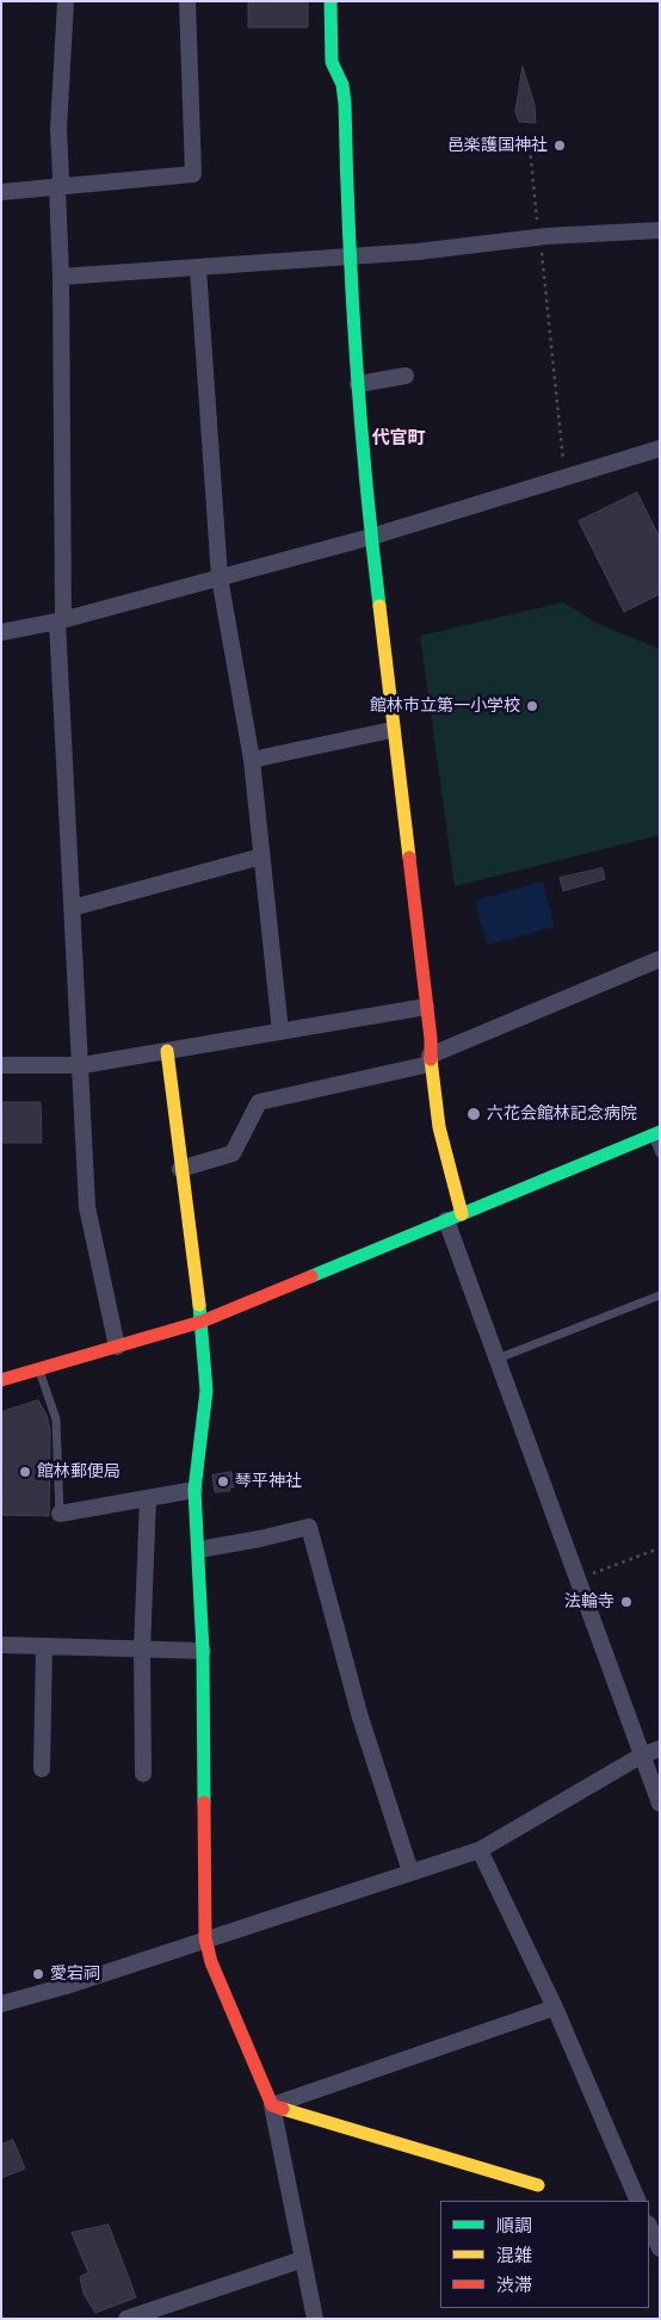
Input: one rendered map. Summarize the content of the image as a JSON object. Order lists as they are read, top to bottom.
{
  "districts": ["代官町"],
  "places": [
    "邑楽護国神社",
    "館林市立第一小学校",
    "六花会館林記念病院",
    "館林郵便局",
    "琴平神社",
    "法輪寺",
    "愛宕祠"
  ],
  "legend": ["順調", "混雑", "渋滞"]
}
